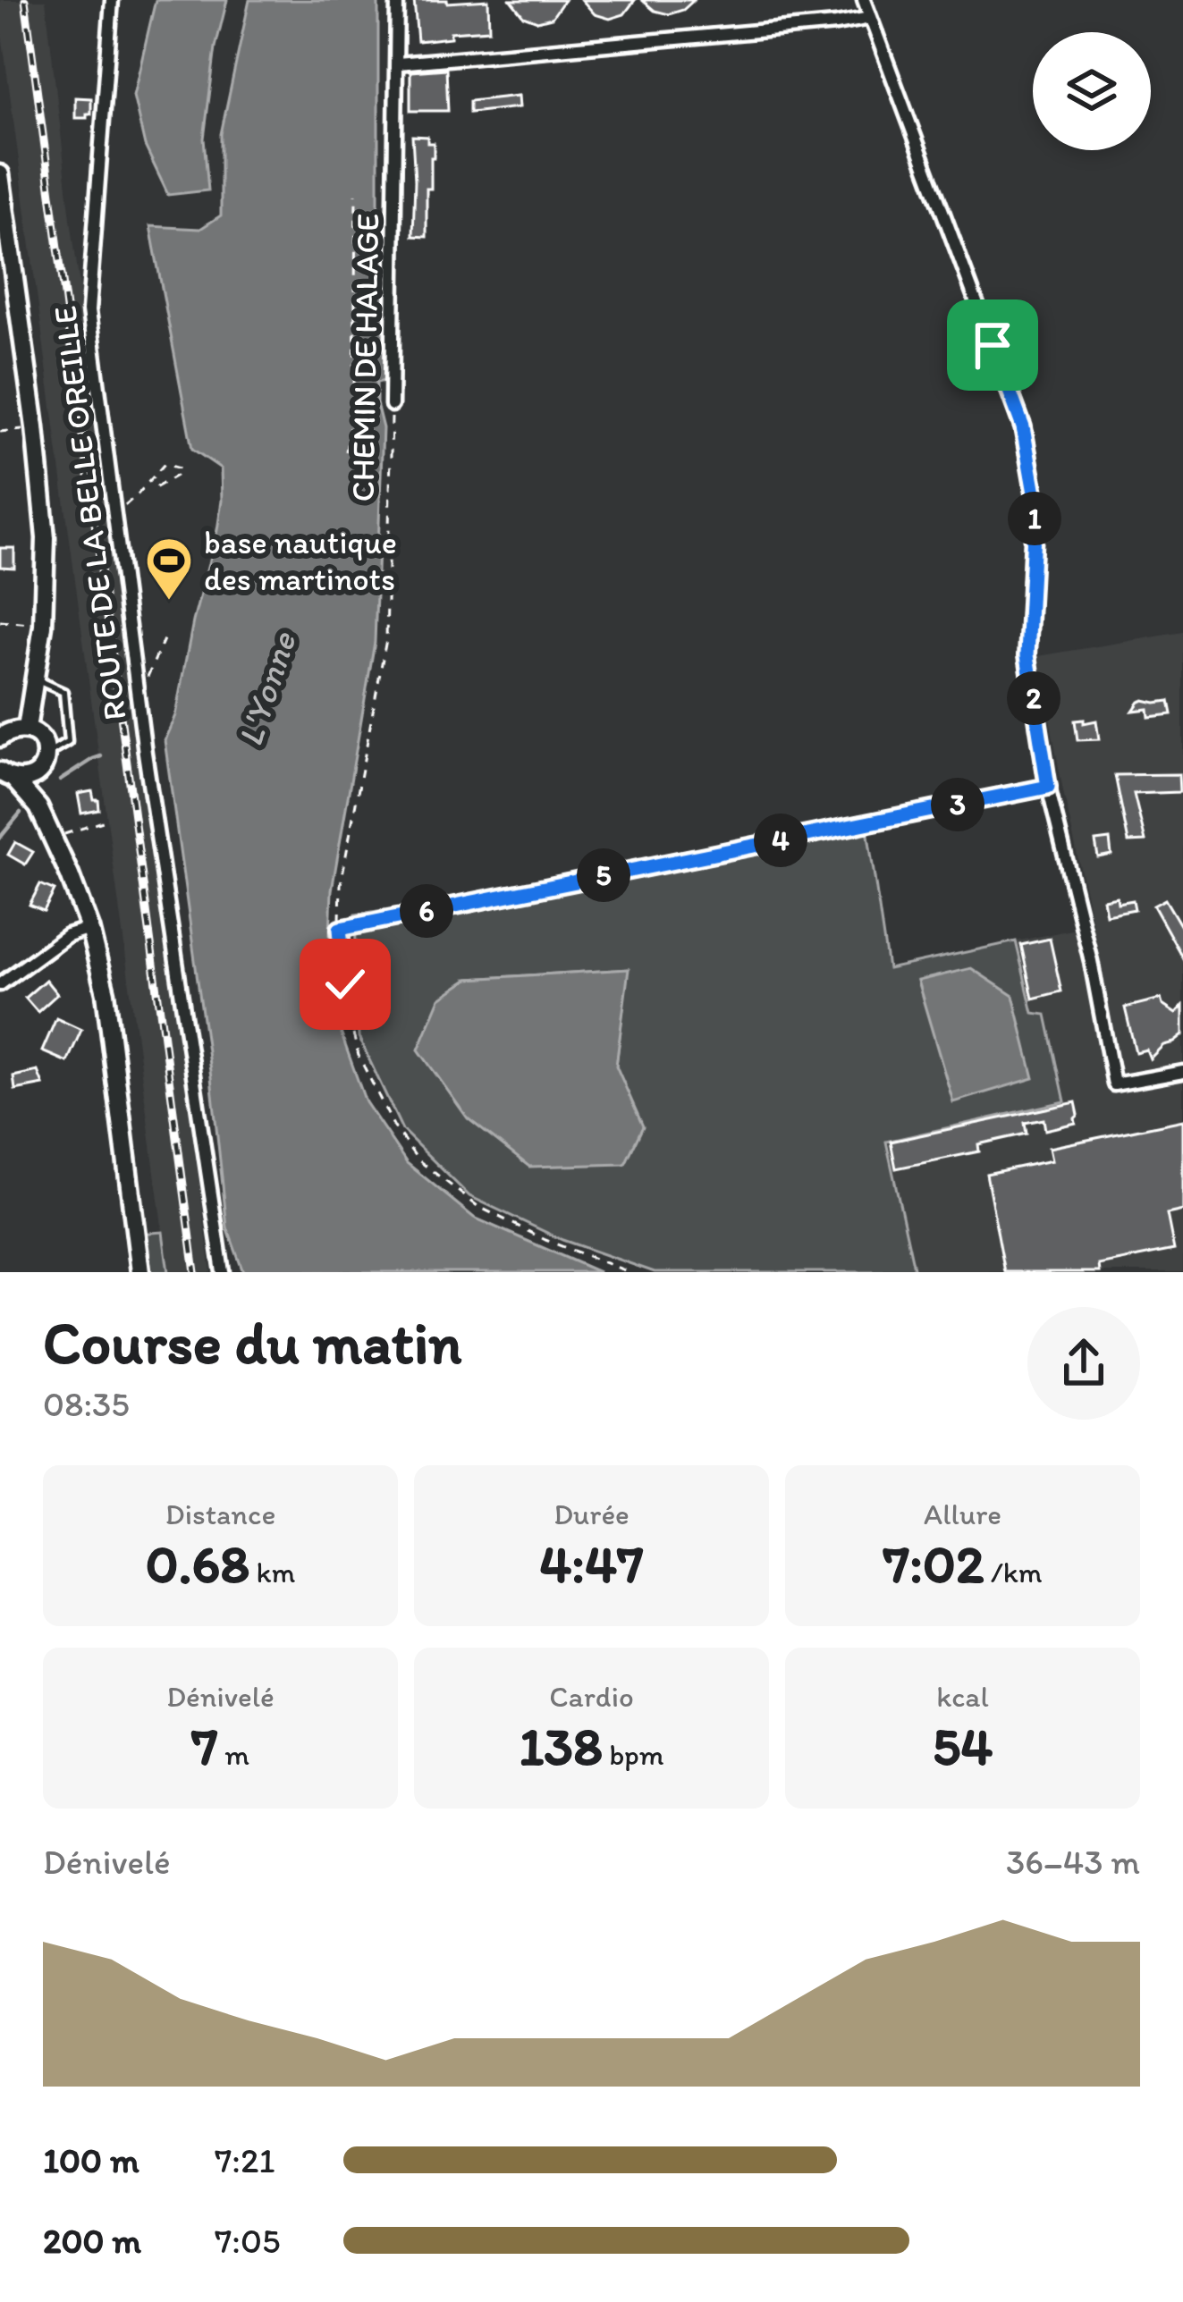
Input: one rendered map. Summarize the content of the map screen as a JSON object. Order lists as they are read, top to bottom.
{
  "streets": {
    "street": ["CHEMIN DE HALAGE", "ROUTE DE LA BELLE OREILLE"]
  },
  "water": ["L'Yonne"],
  "places": {
    "sports": ["base nautique des martinots"]
  },
  "page": {
    "pins": [
      "1",
      "2",
      "3",
      "4",
      "5",
      "6"
    ],
    "heading": ["Course du matin", "08:35"],
    "stats": [
      ["Distance", "0.68 km"],
      ["Durée", "4:47"],
      ["Allure", "7:02 /km"],
      ["Dénivelé", "7 m"],
      ["Cardio", "138 bpm"],
      ["kcal", "54"]
    ],
    "chart": ["Dénivelé", "36–43 m"],
    "list": [
      {
        "name": "100 m",
        "note": "7:21"
      },
      {
        "name": "200 m",
        "note": "7:05"
      }
    ]
  }
}
